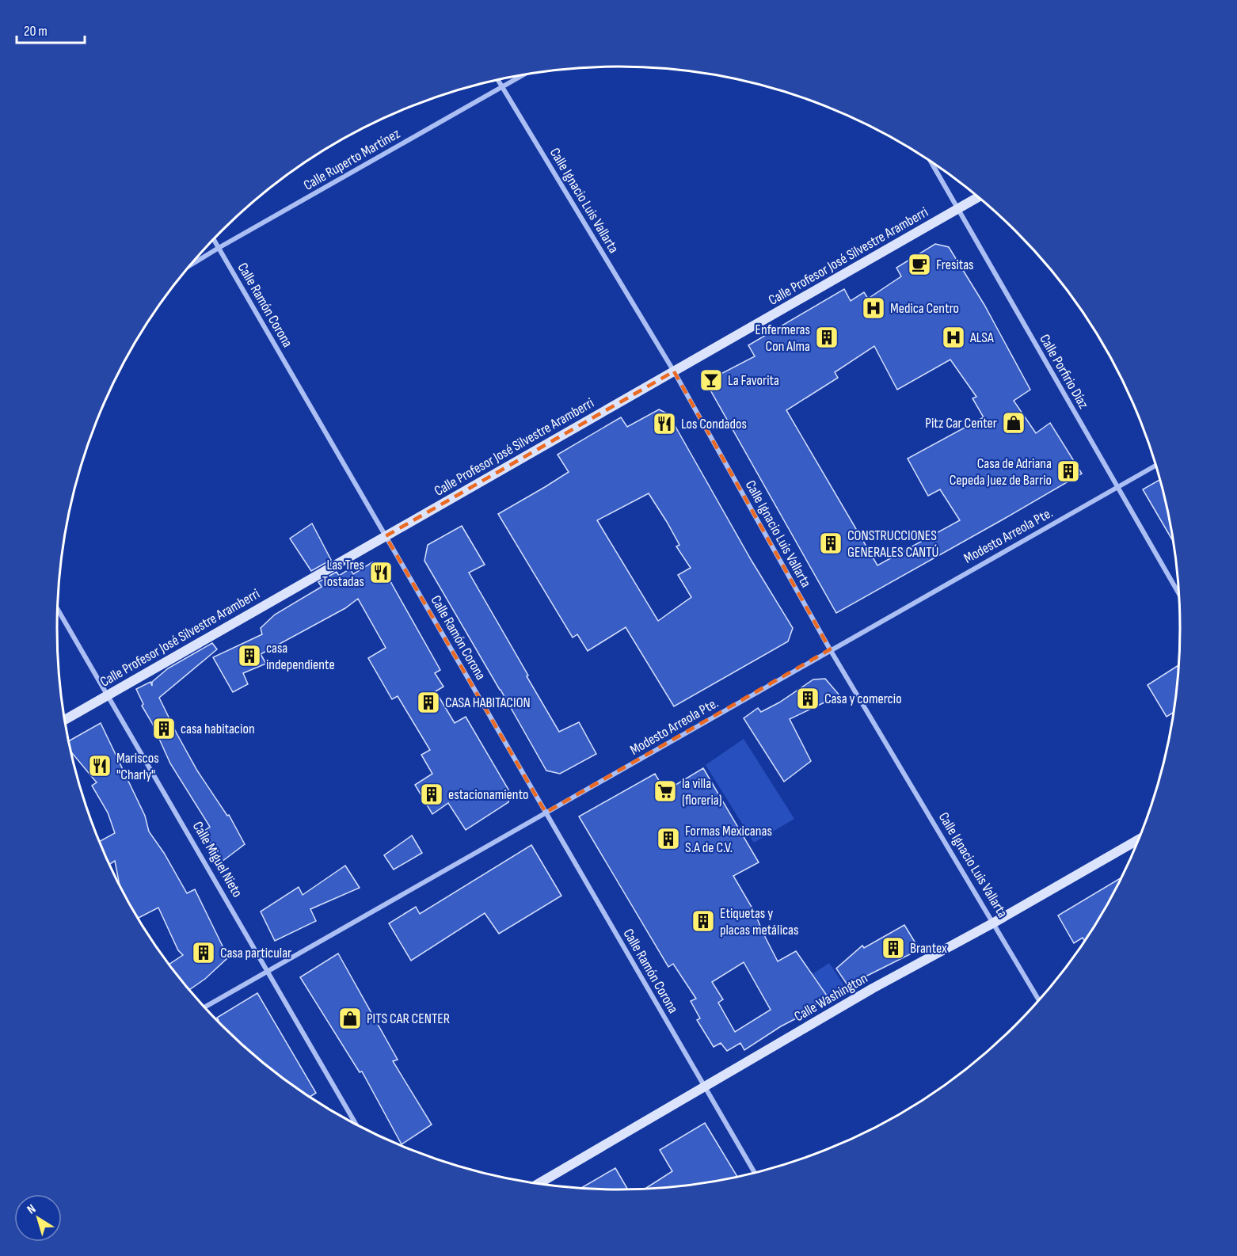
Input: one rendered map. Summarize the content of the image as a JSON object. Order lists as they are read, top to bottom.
{
  "streets": {
    "main road": ["Calle Profesor José Silvestre Aramberri", "Calle Washington"],
    "street": [
      "Calle Ruperto Martínez",
      "Calle Ignacio Luis Vallarta",
      "Calle Ramón Corona",
      "Calle Porfirio Díaz",
      "Modesto Arreola Pte.",
      "Calle Miguel Nieto"
    ]
  },
  "crossings": [
    ["Calle Ruperto Martínez", "Calle Ignacio Luis Vallarta"],
    ["Calle Ruperto Martínez", "Calle Ramón Corona"],
    ["Calle Ignacio Luis Vallarta", "Calle Profesor José Silvestre Aramberri"],
    ["Calle Ignacio Luis Vallarta", "Modesto Arreola Pte."],
    ["Calle Ignacio Luis Vallarta", "Calle Washington"],
    ["Calle Profesor José Silvestre Aramberri", "Calle Ramón Corona"],
    ["Calle Profesor José Silvestre Aramberri", "Calle Porfirio Díaz"],
    ["Calle Profesor José Silvestre Aramberri", "Calle Miguel Nieto"],
    ["Calle Ramón Corona", "Modesto Arreola Pte."],
    ["Calle Ramón Corona", "Calle Washington"],
    ["Calle Porfirio Díaz", "Modesto Arreola Pte."],
    ["Modesto Arreola Pte.", "Calle Miguel Nieto"]
  ],
  "places": {
    "cafe": ["Fresitas"],
    "hospital": ["Medica Centro", "ALSA"],
    "building": [
      "Enfermeras Con Alma",
      "Casa de Adriana Cepeda Juez de Barrio",
      "CONSTRUCCIONES GENERALES CANTÚ",
      "casa independiente",
      "Casa y comercio",
      "CASA HABITACION",
      "casa habitacion",
      "estacionamiento",
      "Formas Mexicanas S.A de C.V.",
      "Etiquetas y placas metálicas",
      "Brantex",
      "Casa particular"
    ],
    "bar": ["La Favorita"],
    "shop": ["Pitz Car Center", "PITS CAR CENTER"],
    "restaurant": ["Los Condados", "Las Tres Tostadas", "Mariscos \"Charly\""],
    "supermarket": ["la villa (floreria)"]
  },
  "scale_bar": "20 m",
  "north": "top left"
}
